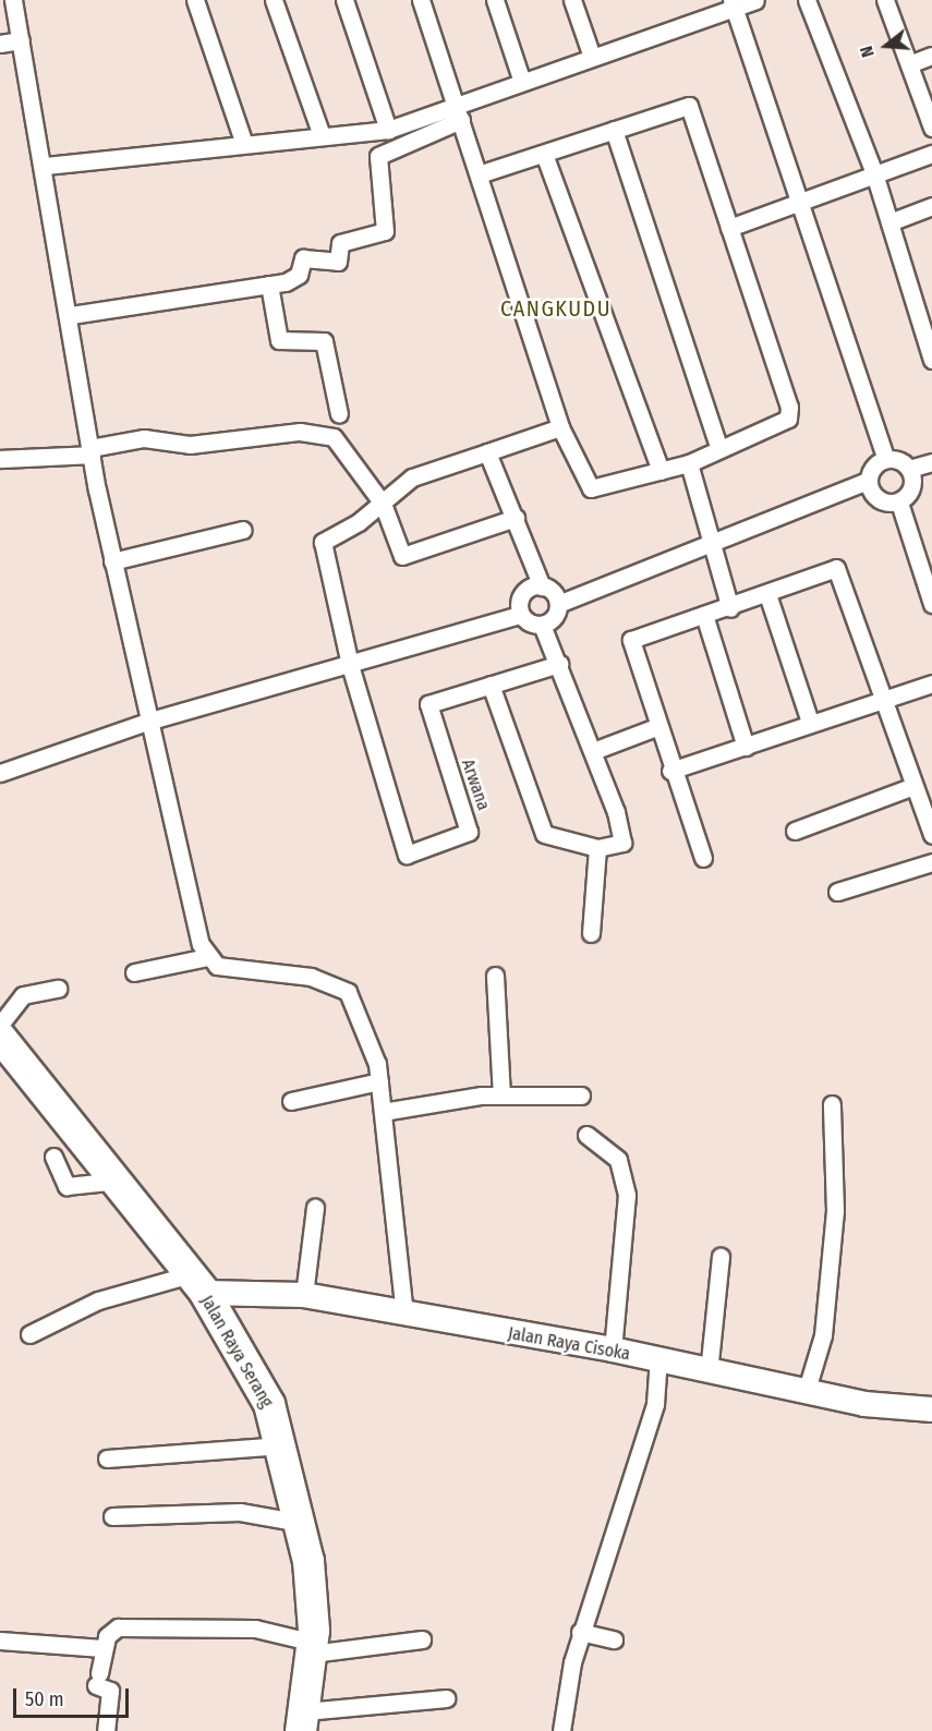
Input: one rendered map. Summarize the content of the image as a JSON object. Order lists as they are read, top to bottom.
{
  "streets": {
    "highway": ["Jalan Raya Serang"],
    "street": ["Arwana", "Jalan Raya Cisoka"]
  },
  "crossings": [
    ["Jalan Raya Cisoka", "Jalan Raya Serang"]
  ],
  "districts": ["CANGKUDU"],
  "scale_bar": "50 m",
  "north": "left"
}
